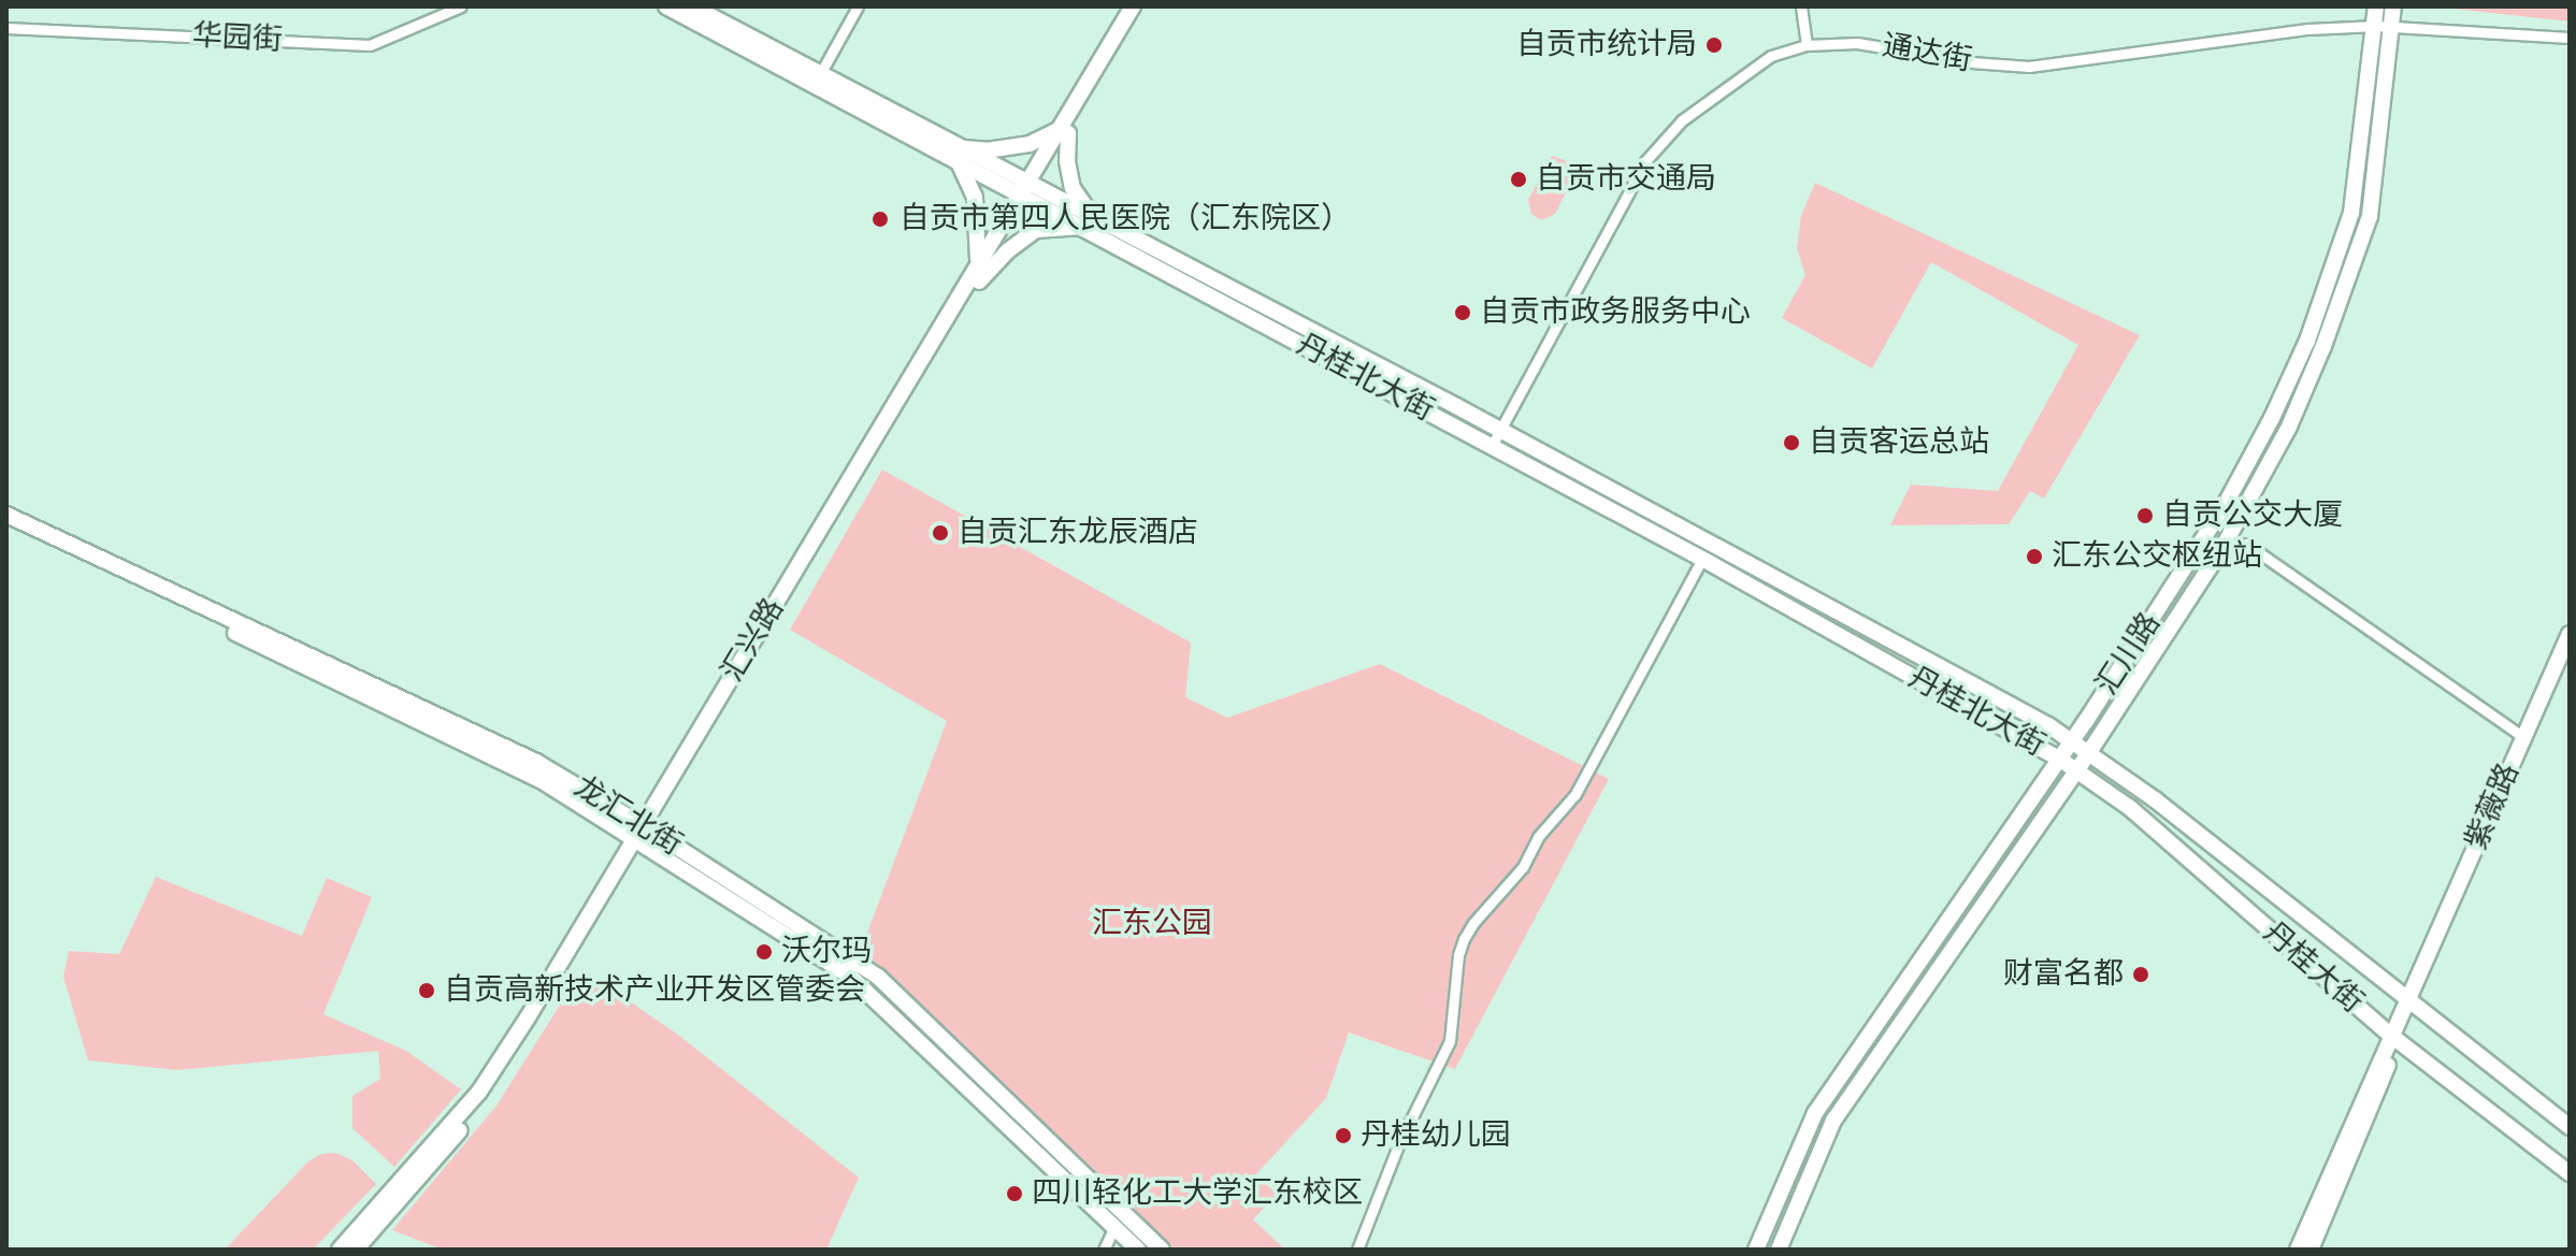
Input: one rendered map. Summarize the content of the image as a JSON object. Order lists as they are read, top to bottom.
{
  "streets": {
    "main road": [
      "丹桂北大街",
      "汇川路",
      "紫薇路",
      "龙汇北街",
      "丹桂大街"
    ],
    "street": ["华园街", "通达街"]
  },
  "crossings": [
    ["通达街", "丹桂北大街"],
    ["通达街", "汇川路"],
    ["丹桂北大街", "汇川路"],
    ["丹桂北大街", "紫薇路"],
    ["丹桂北大街", "丹桂大街"],
    ["汇川路", "丹桂大街"],
    ["紫薇路", "丹桂大街"]
  ],
  "parks": ["汇东公园"],
  "places": [
    "自贡市统计局",
    "自贡市交通局",
    "自贡市第四人民医院（汇东院区）",
    "自贡市政务服务中心",
    "自贡客运总站",
    "自贡公交大厦",
    "自贡汇东龙辰酒店",
    "汇东公交枢纽站",
    "沃尔玛",
    "财富名都",
    "自贡高新技术产业开发区管委会",
    "丹桂幼儿园",
    "四川轻化工大学汇东校区"
  ]
}
